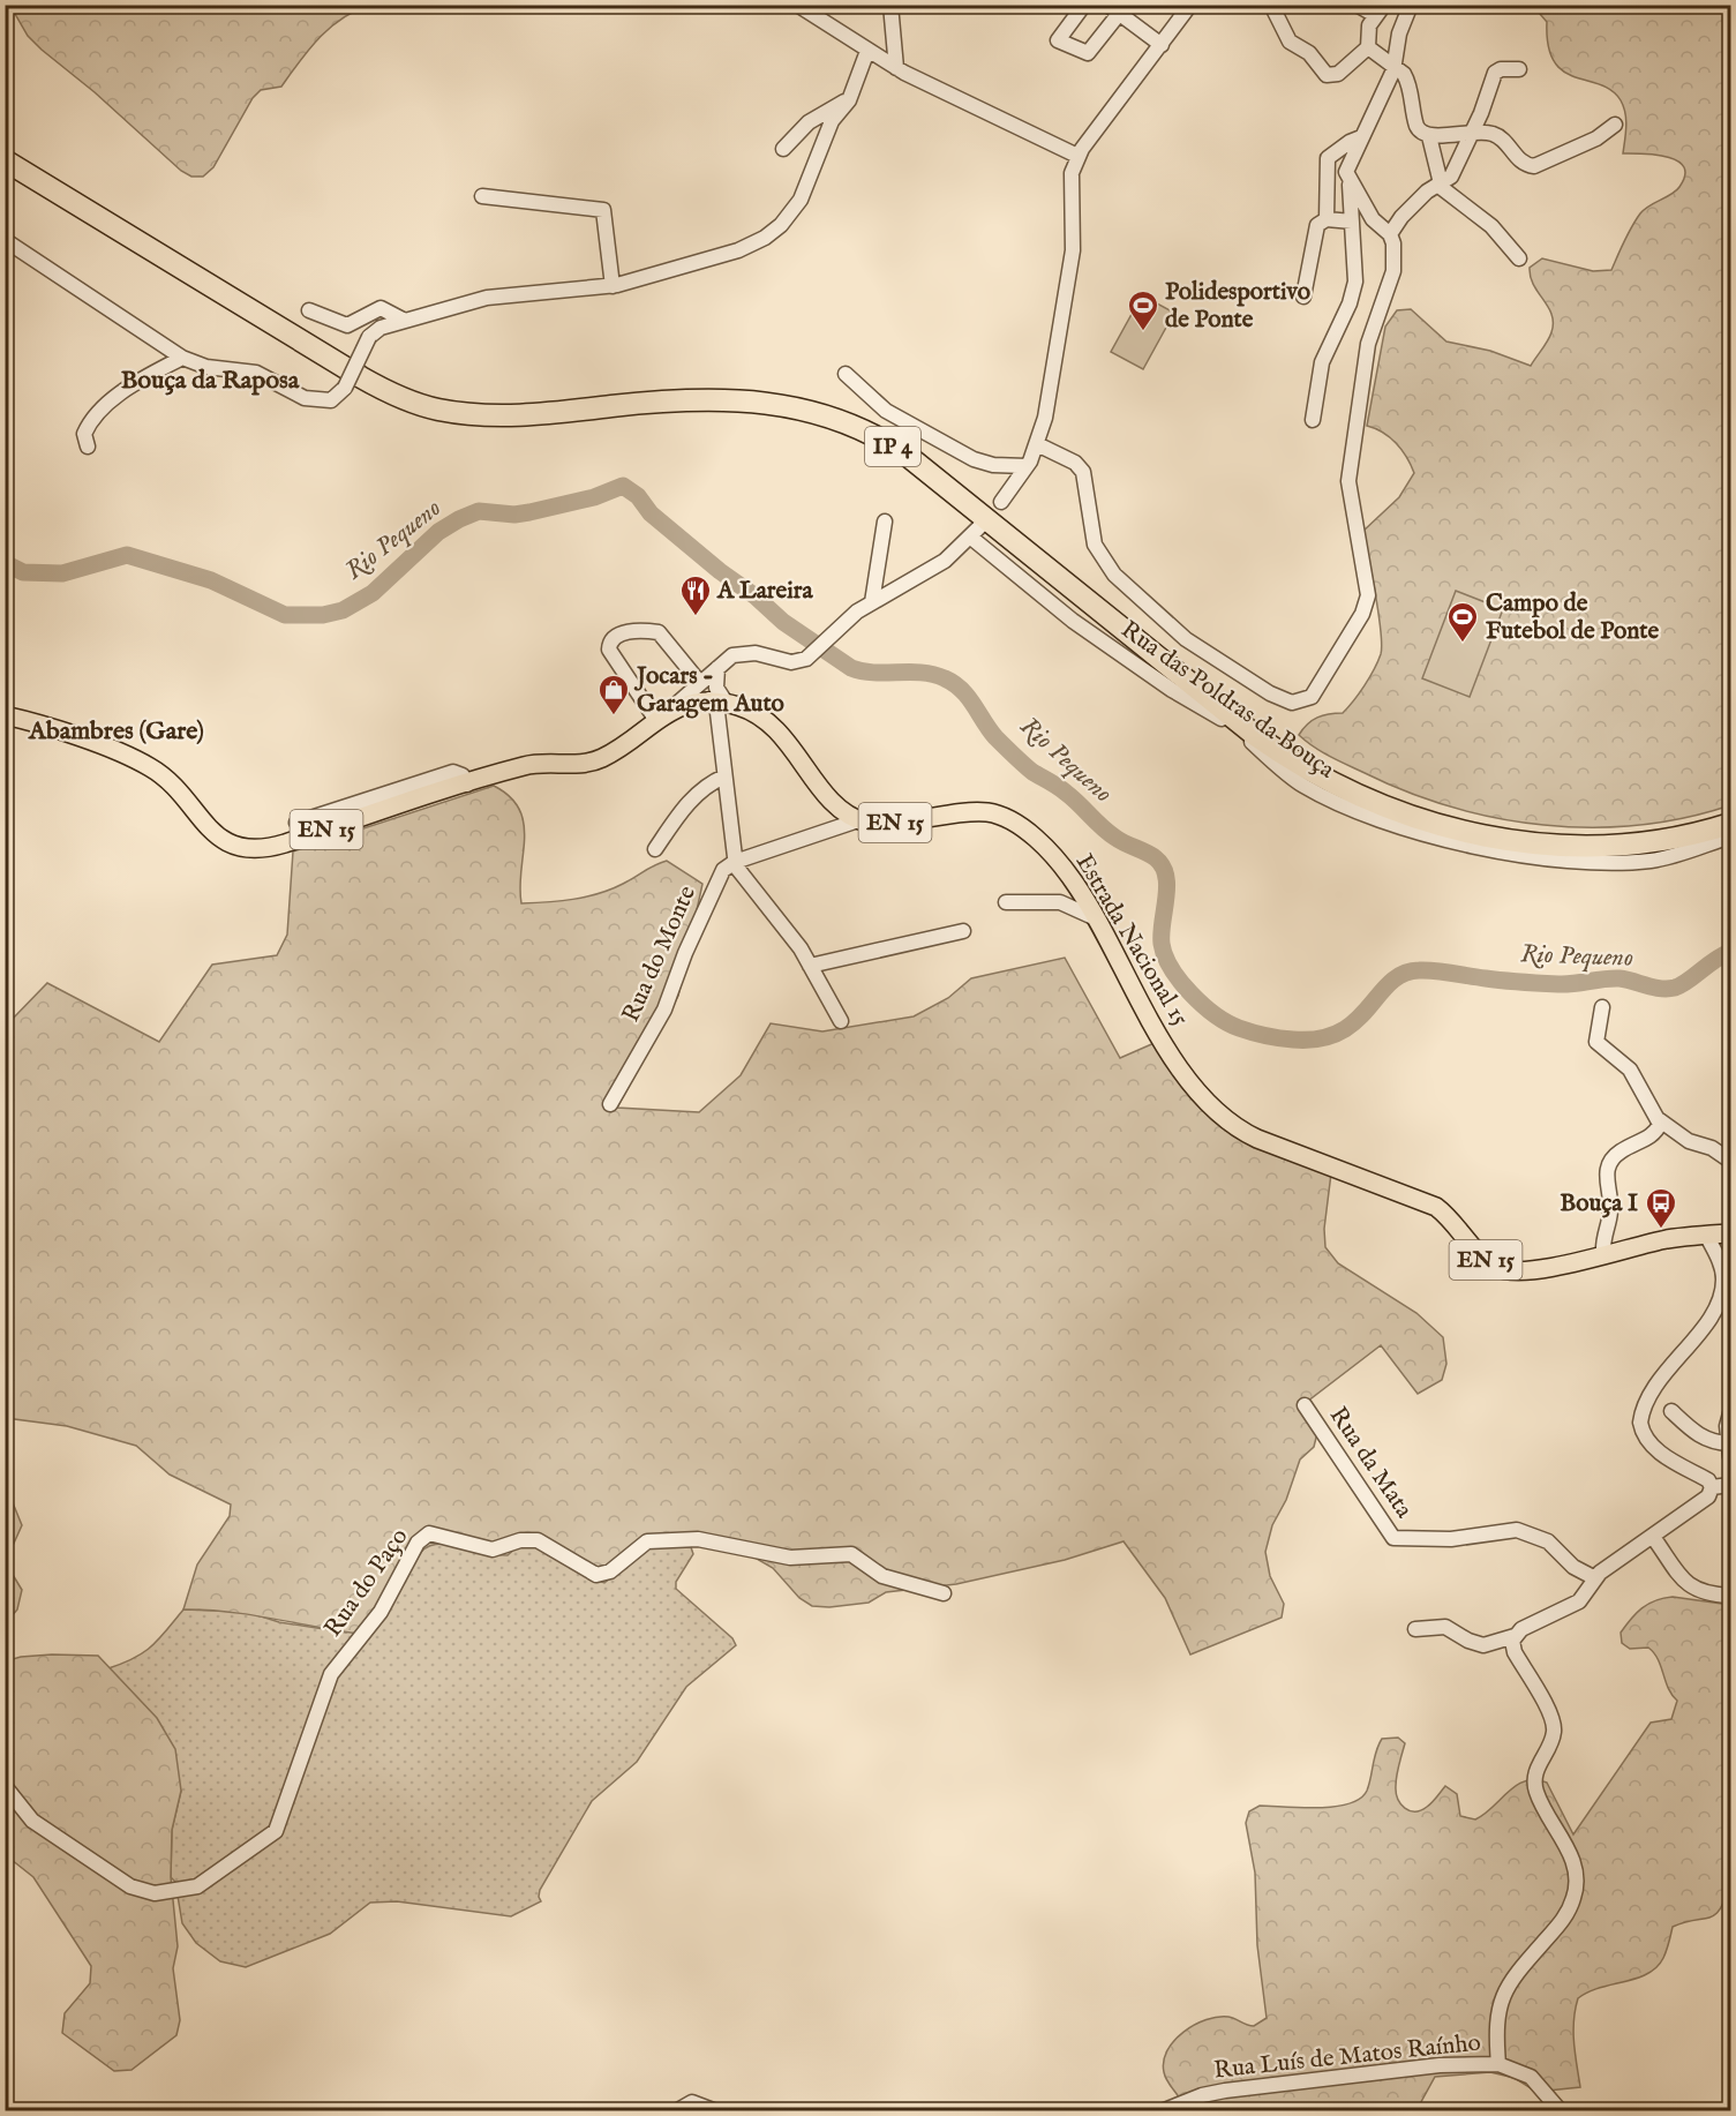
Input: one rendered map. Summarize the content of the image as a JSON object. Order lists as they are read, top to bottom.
{
  "streets": {
    "highway": ["IP 4"],
    "main road": ["EN 15", "Estrada Nacional 15"],
    "street": [
      "Rua das Poldras da Bouça",
      "Rua do Monte",
      "Rua da Mata",
      "Rua do Paço",
      "Rua Luís de Matos Raínho"
    ]
  },
  "crossings": [
    ["EN 15", "Estrada Nacional 15"]
  ],
  "districts": ["Bouça da Raposa", "Abambres (Gare)"],
  "water": ["Rio Pequeno"],
  "places": {
    "sports": ["Polidesportivo de Ponte", "Campo de Futebol de Ponte"],
    "restaurant": ["A Lareira"],
    "shop": ["Jocars - Garagem Auto"],
    "bus stop": ["Bouça I"]
  }
}
